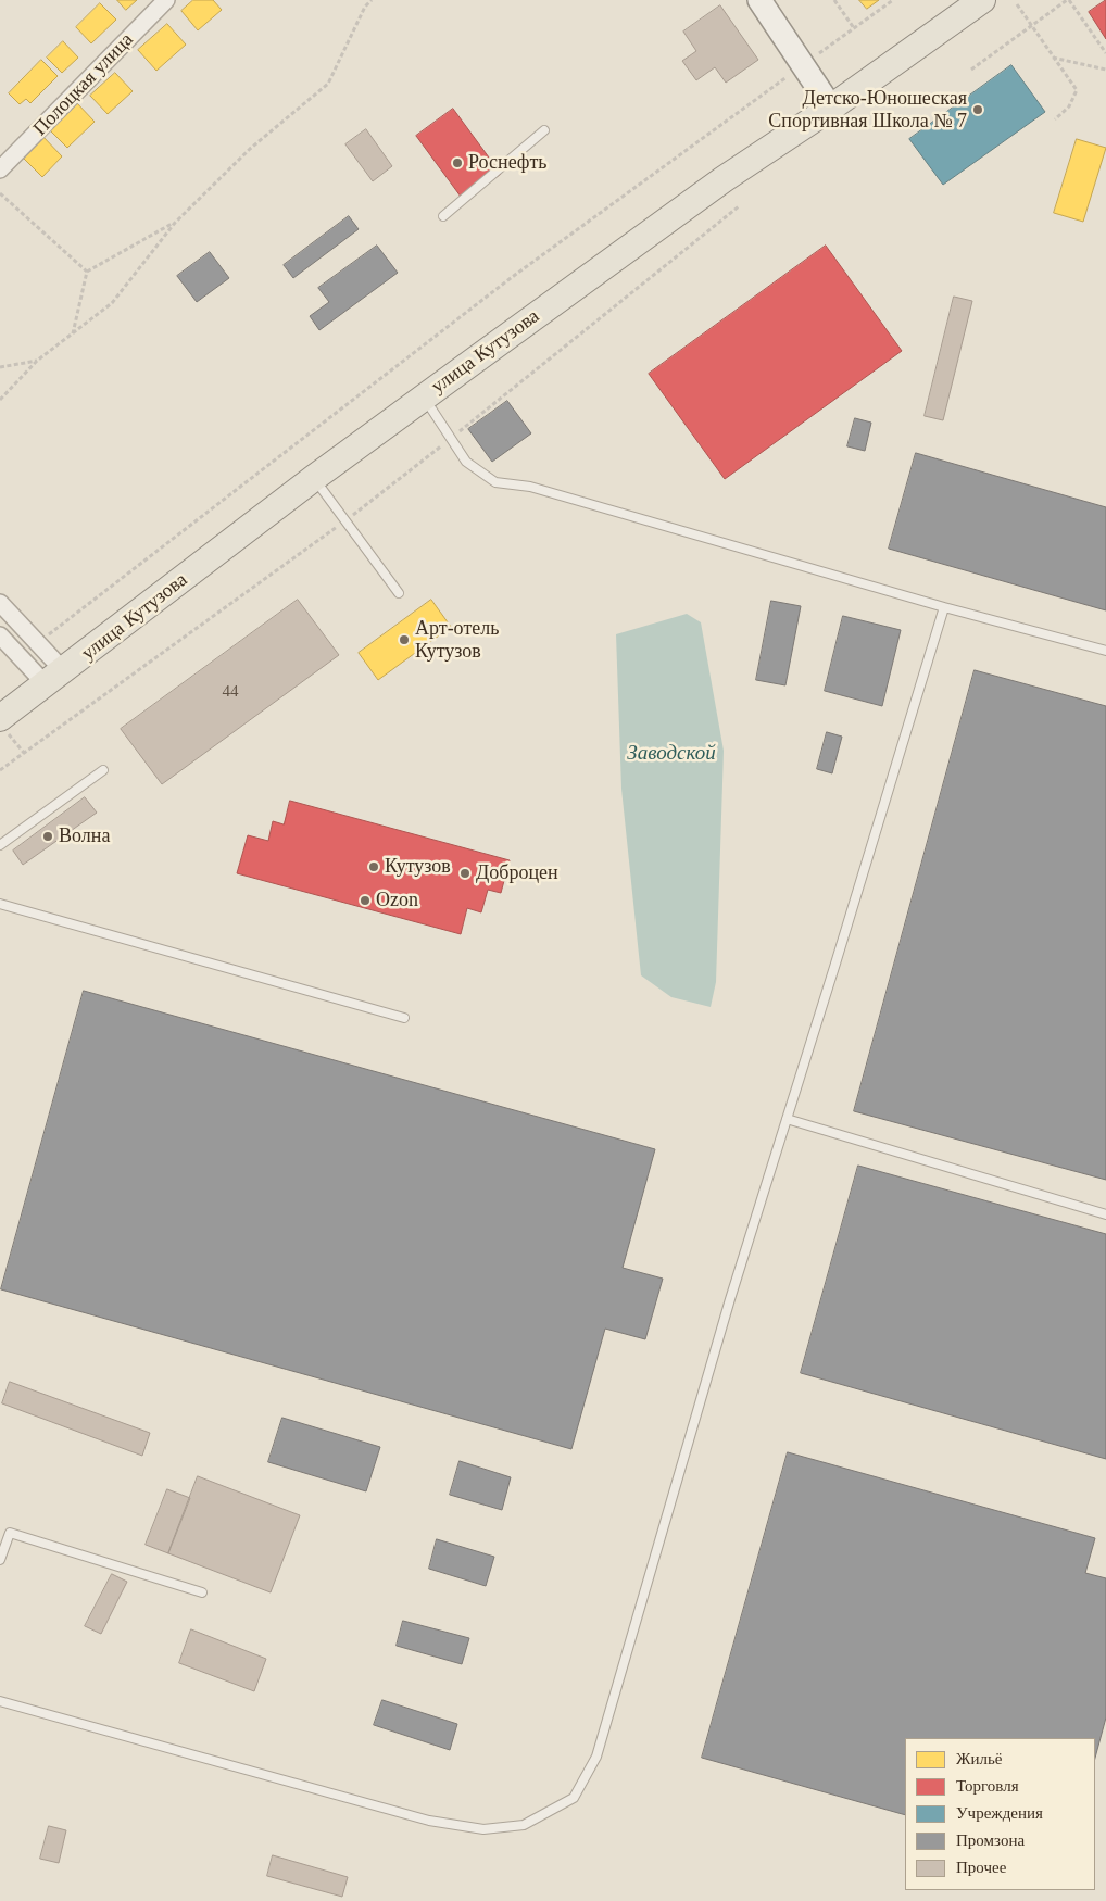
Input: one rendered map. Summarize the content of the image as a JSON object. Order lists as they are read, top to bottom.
{
  "streets": {
    "main road": ["улица Кутузова"],
    "street": ["Полоцкая улица"]
  },
  "water": ["Заводской"],
  "places": [
    "Детско-Юношеская Спортивная Школа № 7",
    "Роснефть",
    "Арт-отель Кутузов",
    "Волна",
    "Кутузов",
    "Доброцен",
    "Ozon"
  ],
  "house_numbers": ["44"],
  "legend": [
    "Жильё",
    "Торговля",
    "Учреждения",
    "Промзона",
    "Прочее"
  ]
}
